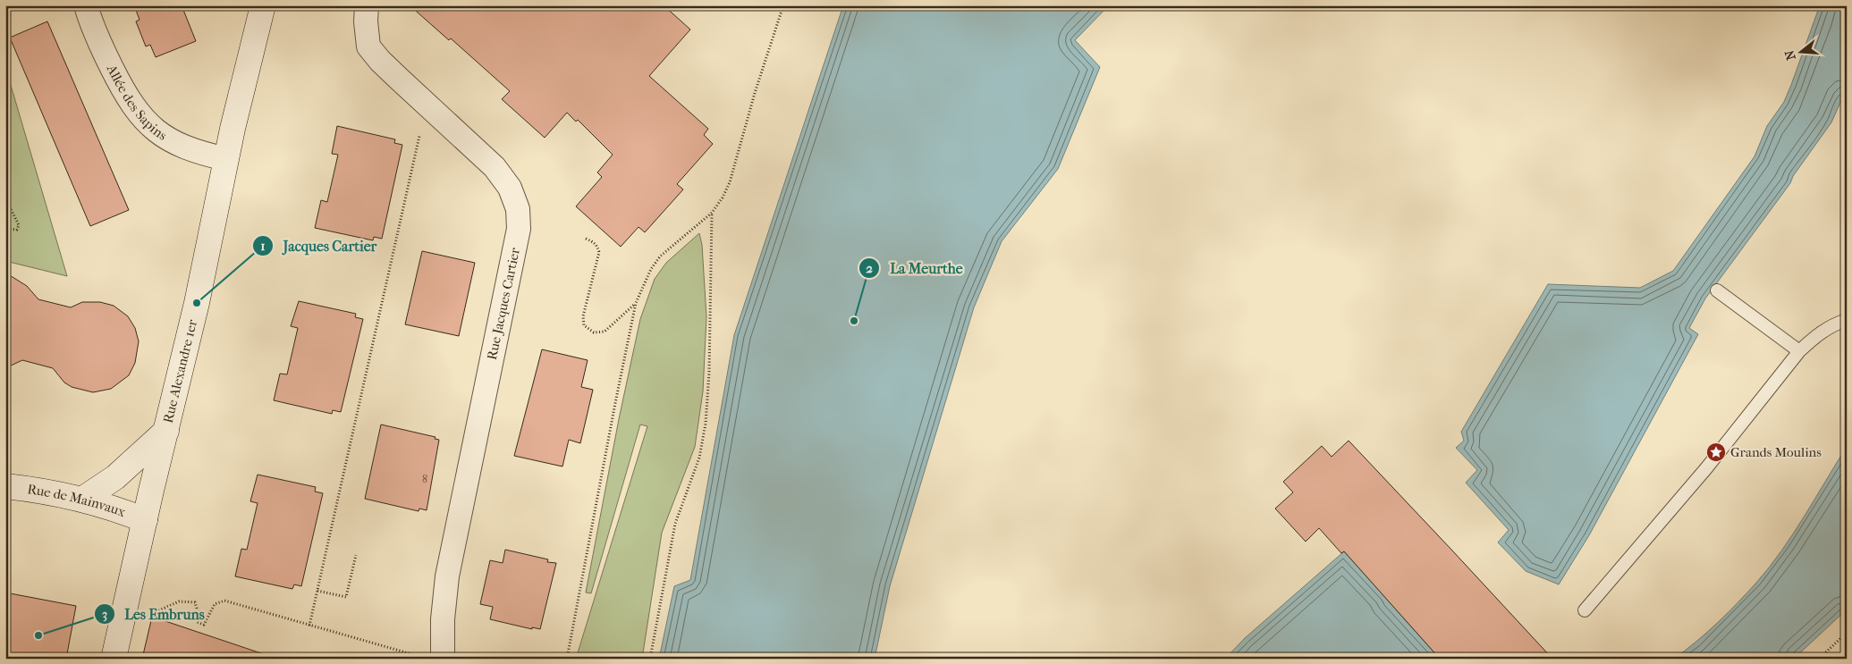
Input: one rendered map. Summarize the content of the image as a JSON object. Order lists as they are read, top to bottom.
{
  "streets": {
    "main road": ["Rue Alexandre 1er", "Rue de Mainvaux"],
    "street": ["Allée des Sapins", "Rue Jacques Cartier"]
  },
  "crossings": [
    ["Allée des Sapins", "Rue Alexandre 1er"],
    ["Rue Alexandre 1er", "Rue de Mainvaux"]
  ],
  "places": {
    "other": ["Jacques Cartier", "La Meurthe", "Les Embruns"],
    "place": ["Grands Moulins"]
  },
  "house_numbers": ["8"],
  "north": "left"
}
